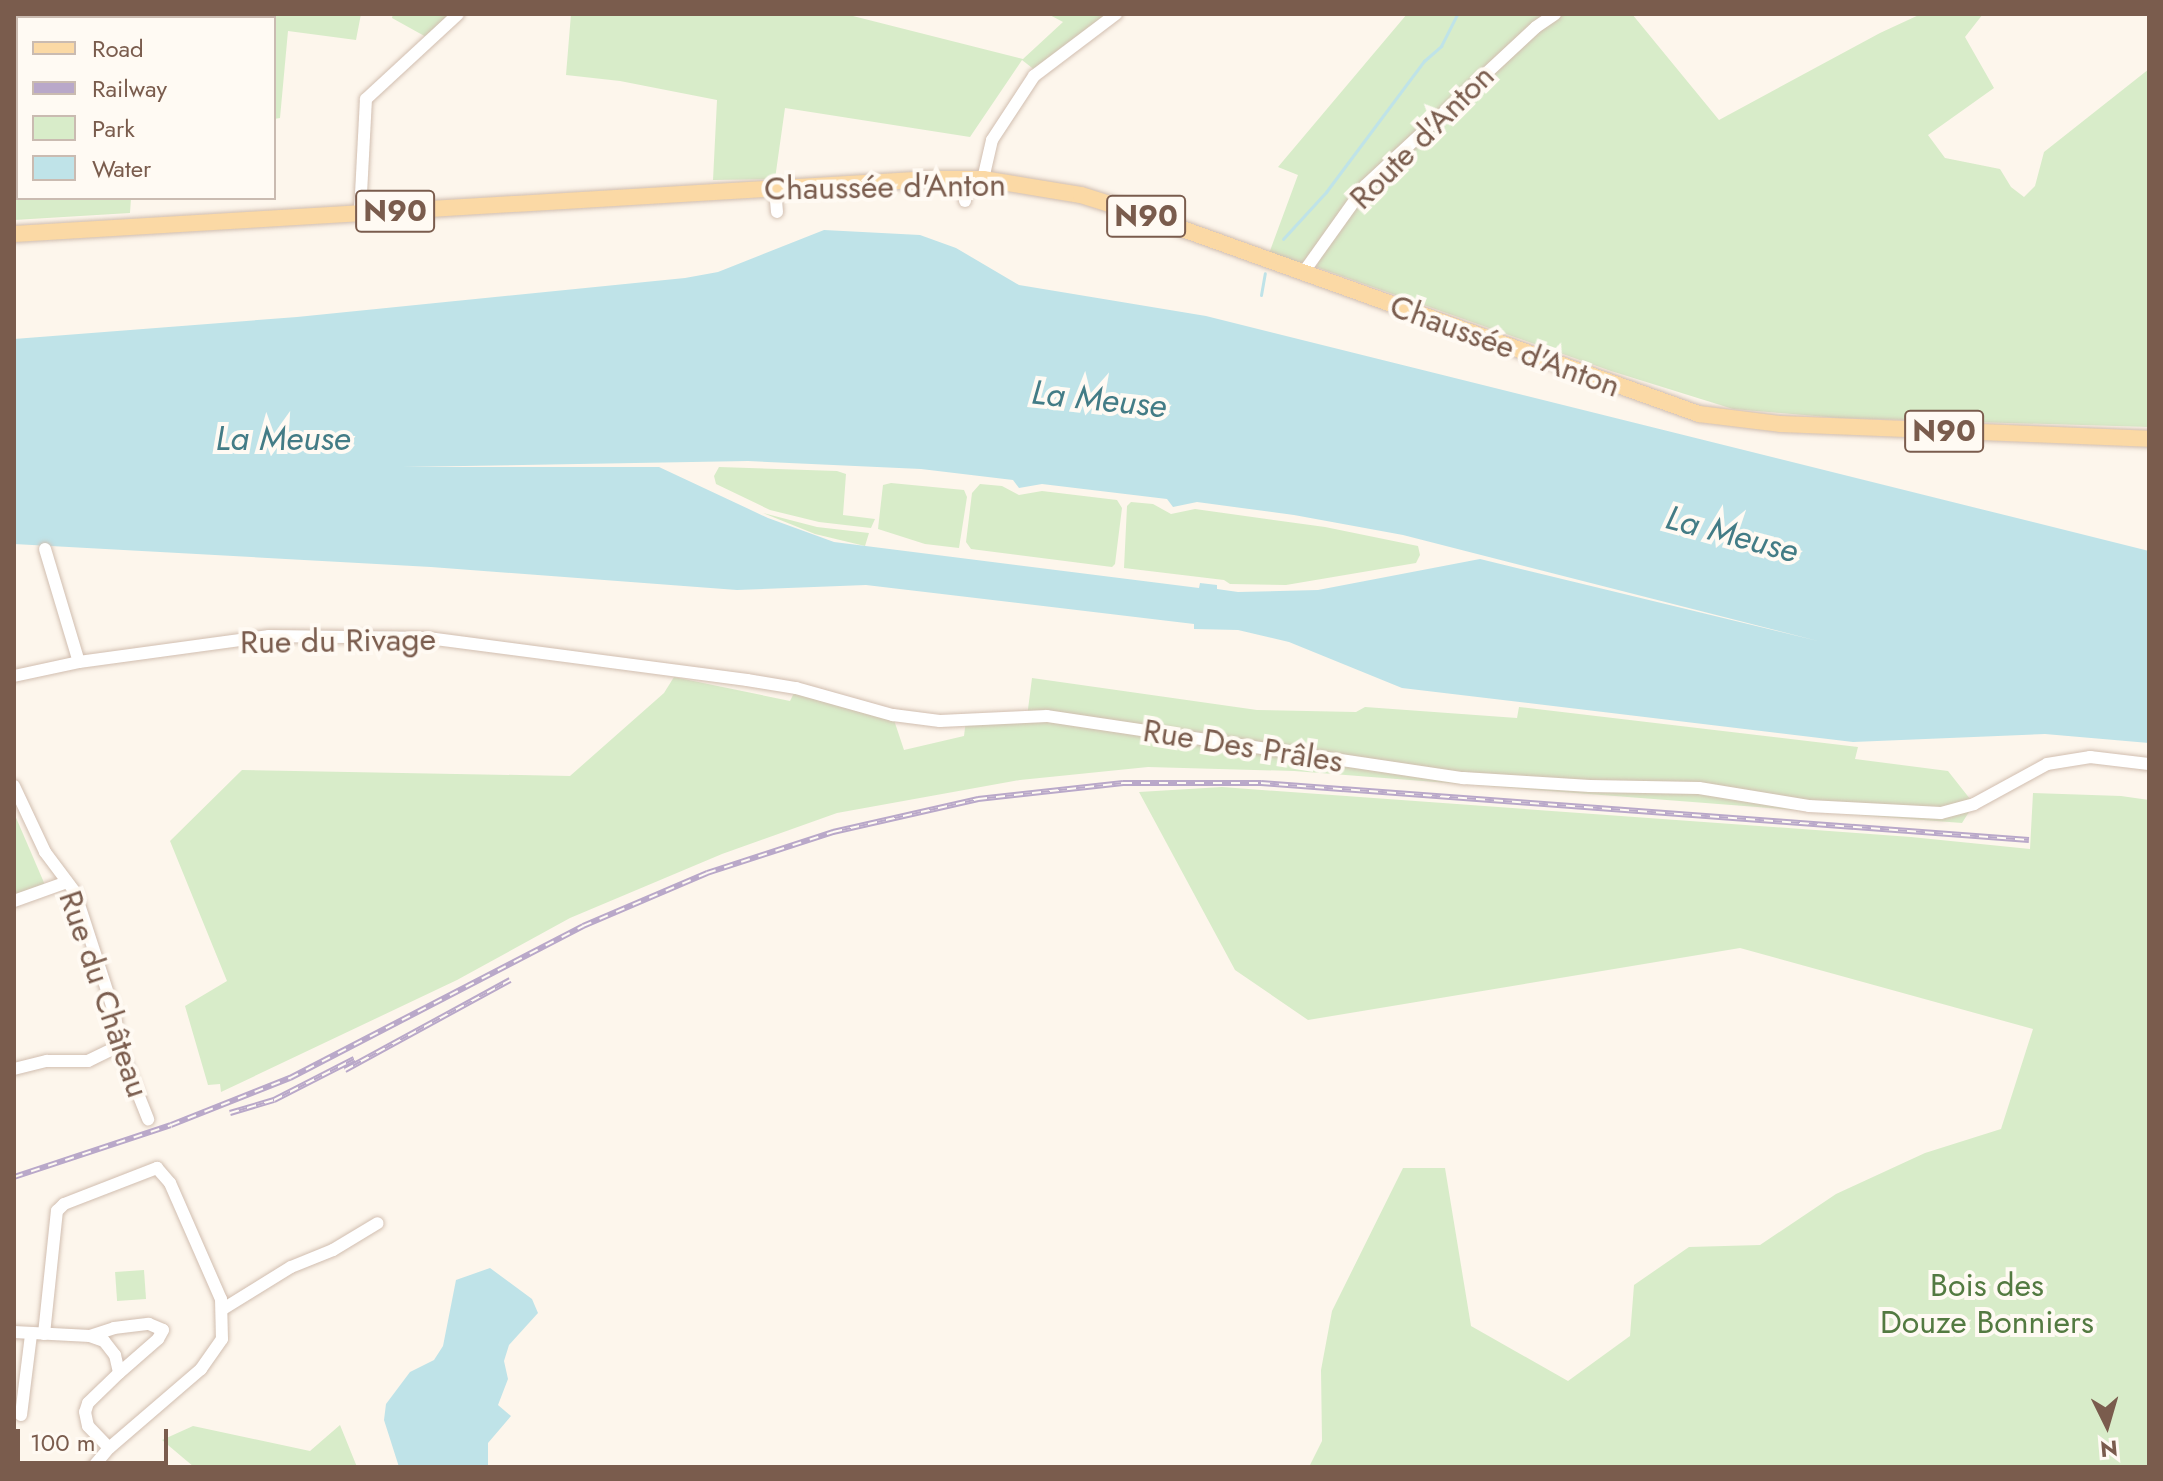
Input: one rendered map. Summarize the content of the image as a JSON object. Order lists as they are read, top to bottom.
{
  "streets": {
    "main road": ["Chaussée d'Anton", "N90"],
    "street": [
      "Route d'Anton",
      "Rue du Rivage",
      "Rue Des Prâles",
      "Rue du Château"
    ]
  },
  "crossings": [
    ["Route d'Anton", "Chaussée d'Anton"],
    ["Rue du Rivage", "Rue Des Prâles"]
  ],
  "water": ["La Meuse"],
  "parks": ["Bois des Douze Bonniers"],
  "legend": [
    "Road",
    "Railway",
    "Park",
    "Water"
  ],
  "scale_bar": "100 m",
  "north": "bottom"
}
